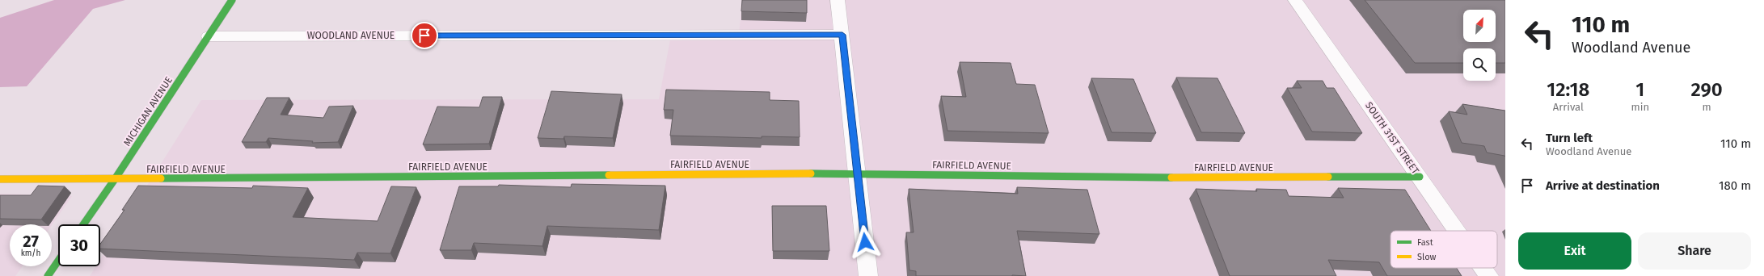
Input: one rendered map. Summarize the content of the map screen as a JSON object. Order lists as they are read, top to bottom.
{
  "streets": {
    "street": [
      "WOODLAND AVENUE",
      "MICHIGAN AVENUE",
      "SOUTH 31ST STREET",
      "FAIRFIELD AVENUE"
    ]
  },
  "crossings": [
    ["WOODLAND AVENUE", "MICHIGAN AVENUE"],
    ["MICHIGAN AVENUE", "FAIRFIELD AVENUE"],
    ["SOUTH 31ST STREET", "FAIRFIELD AVENUE"]
  ],
  "legend": ["Fast", "Slow"],
  "north": "top right",
  "page": {
    "turn": ["110 m", "Woodland Avenue"],
    "eta": [
      "12:18",
      "Arrival",
      "1",
      "min",
      "290",
      "m"
    ],
    "list": [
      {
        "name": "Turn left",
        "note": "Woodland Avenue",
        "value": "110 m"
      },
      {
        "name": "Arrive at destination",
        "value": "180 m"
      }
    ],
    "speed": "27 km/h",
    "limit": "30",
    "buttons": ["Exit", "Share"]
  }
}
